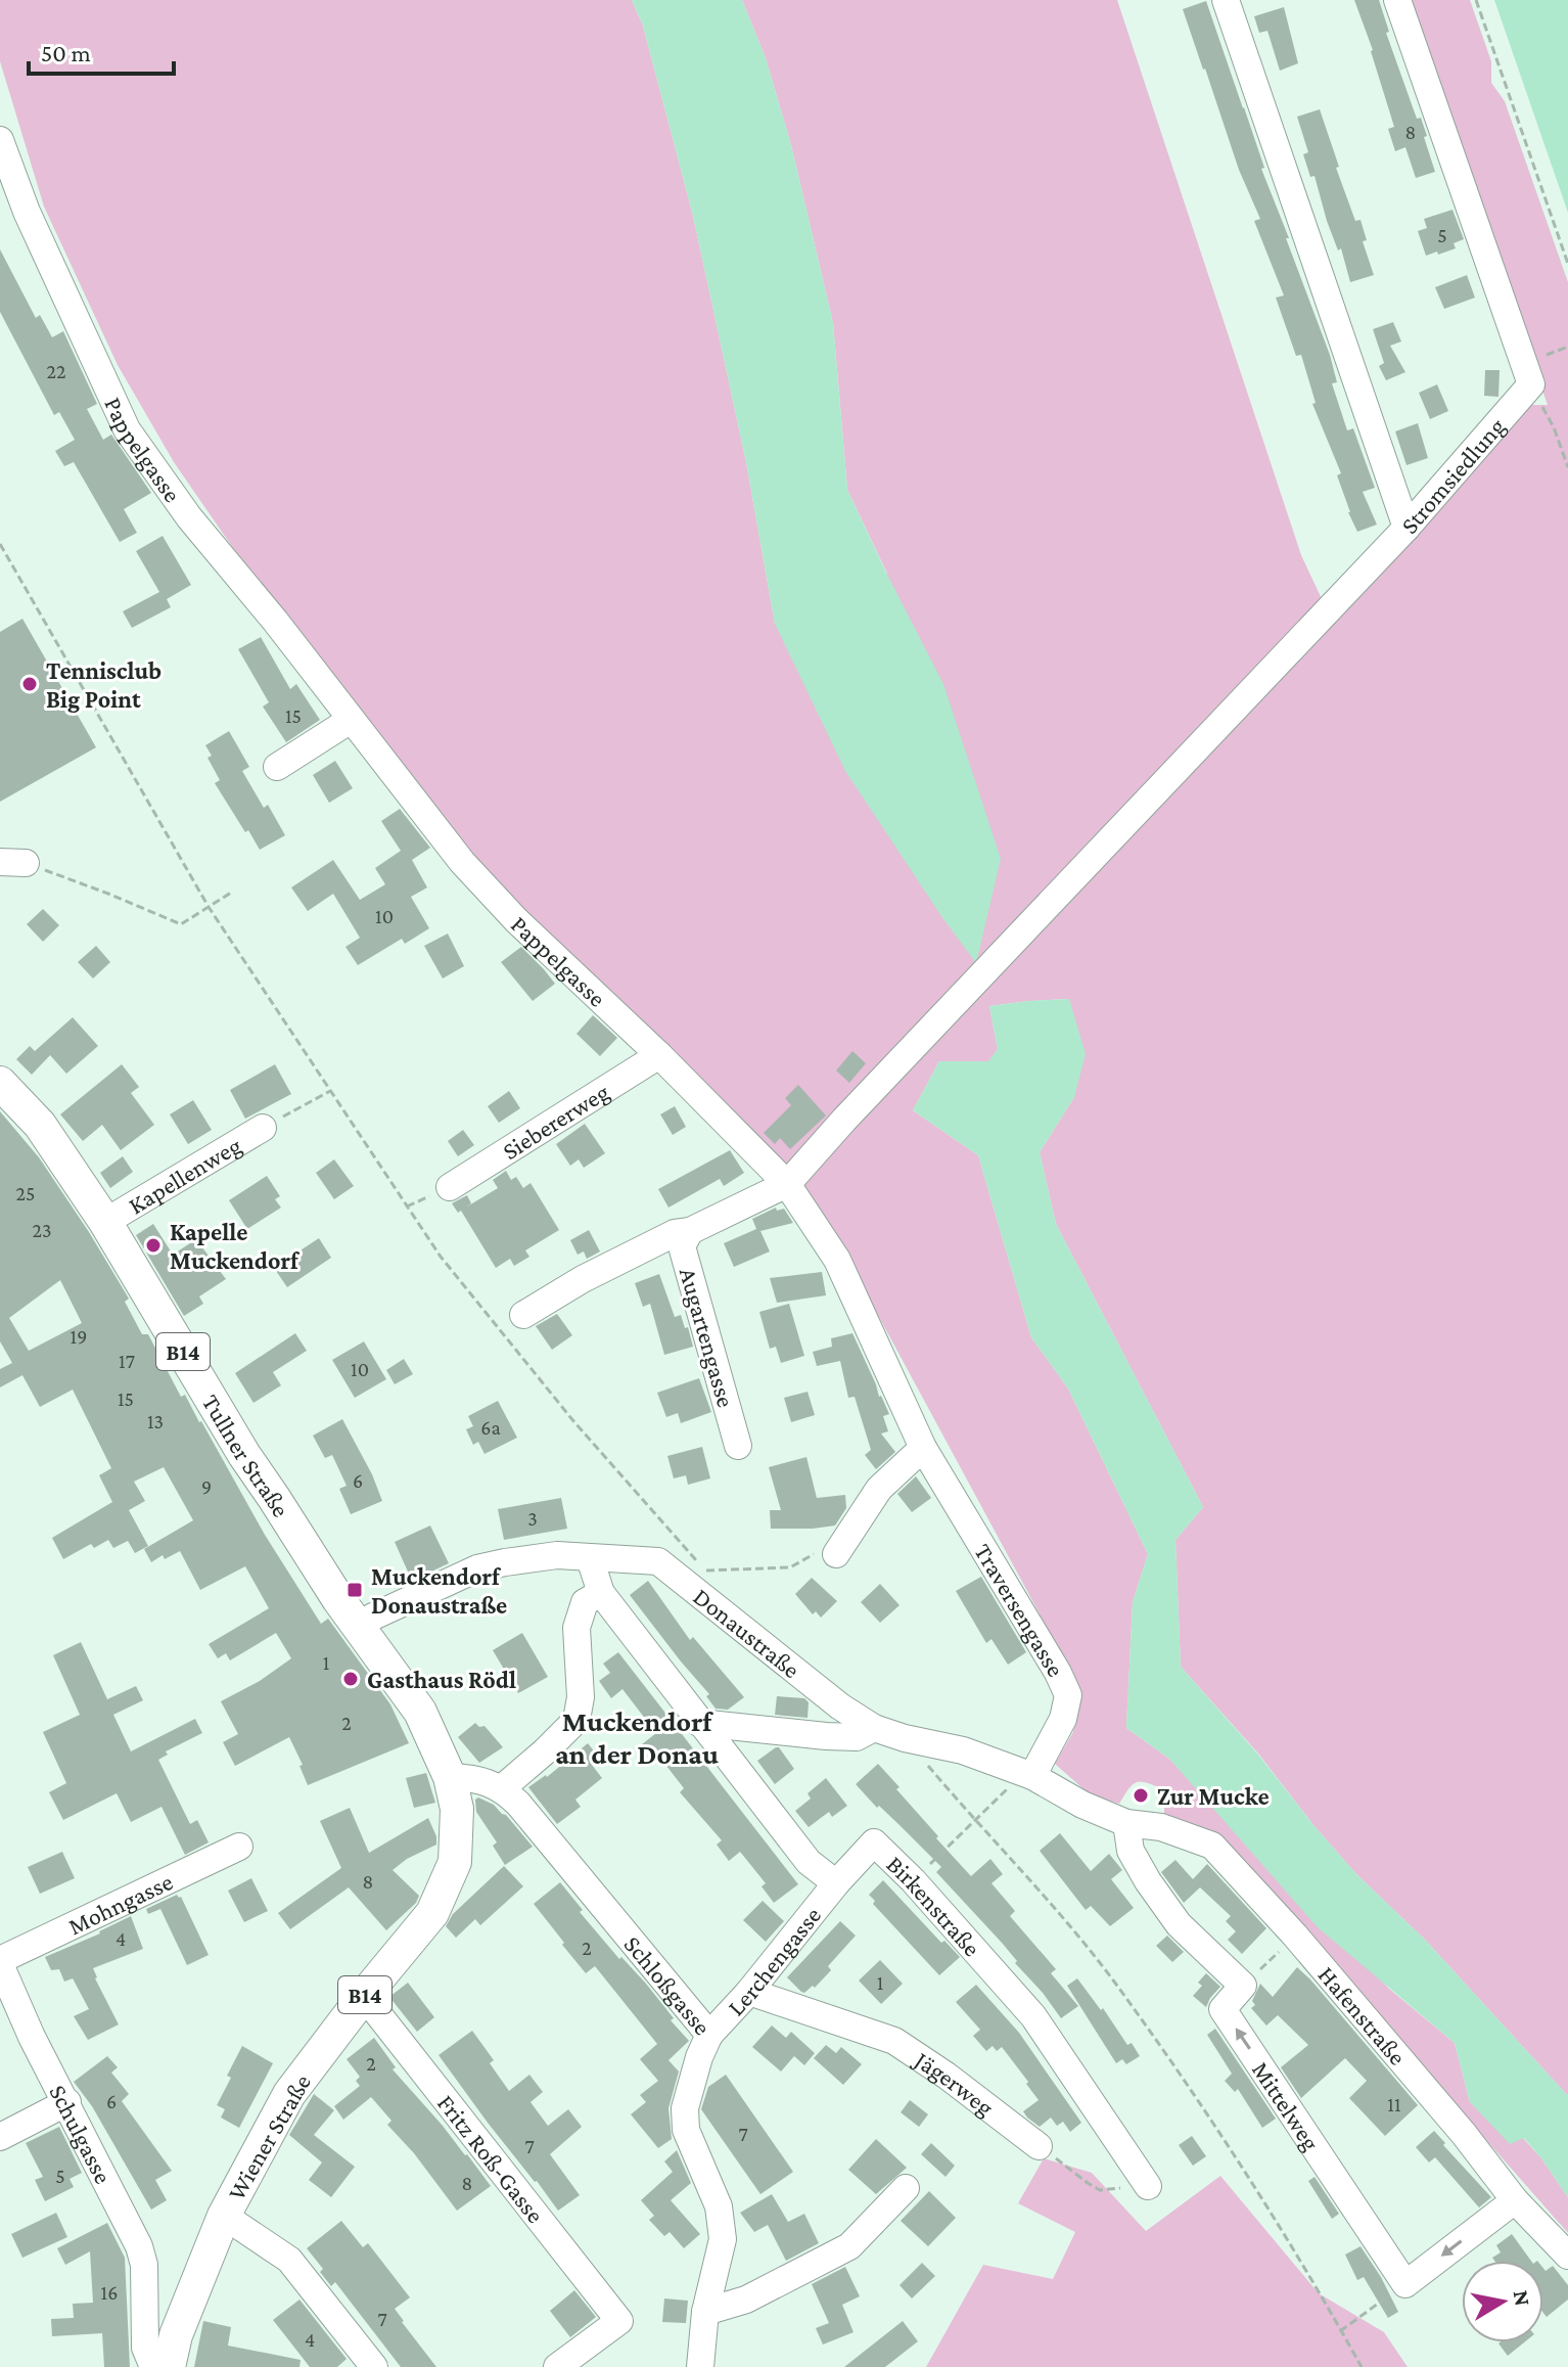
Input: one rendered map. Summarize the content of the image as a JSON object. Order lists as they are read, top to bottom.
{
  "streets": {
    "main road": ["B14", "Tullner Straße", "Wiener Straße"],
    "street": [
      "Pappelgasse",
      "Stromsiedlung",
      "Siebererweg",
      "Kapellenweg",
      "Augartengasse",
      "Traversengasse",
      "Donaustraße",
      "Mohngasse",
      "Birkenstraße",
      "Lerchengasse",
      "Schloßgasse",
      "Hafenstraße",
      "Jägerweg",
      "Mittelweg",
      "Schulgasse",
      "Fritz Roß-Gasse"
    ]
  },
  "crossings": [
    ["Pappelgasse", "Siebererweg"],
    ["Pappelgasse", "Augartengasse"],
    ["Pappelgasse", "Traversengasse"],
    ["Kapellenweg", "Tullner Straße"],
    ["Augartengasse", "Traversengasse"],
    ["Tullner Straße", "Donaustraße"],
    ["Tullner Straße", "Wiener Straße"],
    ["Traversengasse", "Donaustraße"],
    ["Donaustraße", "Hafenstraße"],
    ["Donaustraße", "Wiener Straße"],
    ["Mohngasse", "Schulgasse"],
    ["Birkenstraße", "Lerchengasse"],
    ["Lerchengasse", "Schloßgasse"],
    ["Lerchengasse", "Jägerweg"],
    ["Wiener Straße", "Fritz Roß-Gasse"]
  ],
  "one_way": ["Mittelweg"],
  "districts": ["Muckendorf an der Donau"],
  "places": {
    "other": [
      "Tennisclub Big Point",
      "Kapelle Muckendorf",
      "Gasthaus Rödl",
      "Zur Mucke"
    ],
    "transit": ["Muckendorf Donaustraße"]
  },
  "house_numbers": [
    "8",
    "5",
    "22",
    "15",
    "10",
    "25",
    "23",
    "19",
    "17",
    "10",
    "15",
    "13",
    "6a",
    "6",
    "9",
    "3",
    "1",
    "2",
    "8",
    "4",
    "2",
    "1",
    "2",
    "6",
    "11",
    "7",
    "7",
    "5",
    "8",
    "16",
    "7",
    "4"
  ],
  "scale_bar": "50 m",
  "north": "right"
}
